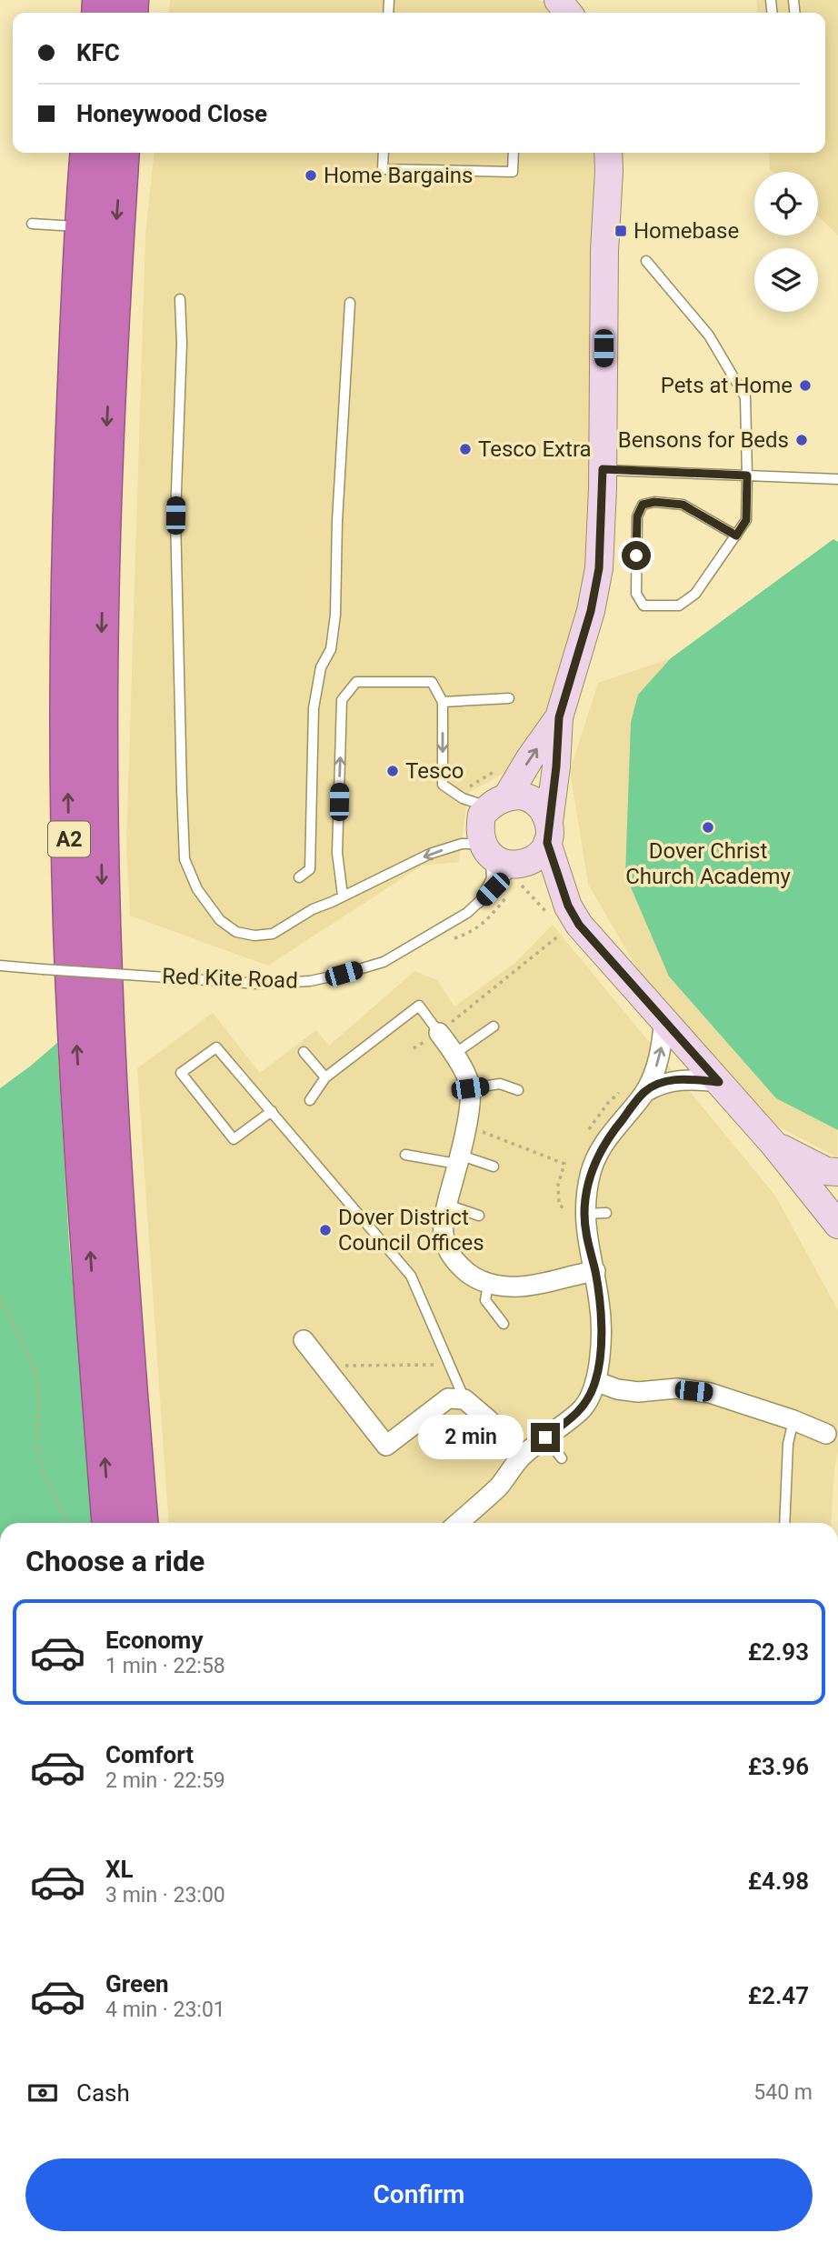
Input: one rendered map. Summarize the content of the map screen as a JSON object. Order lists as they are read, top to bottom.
{
  "streets": {
    "highway": ["A2"],
    "lane": ["Red Kite Road"]
  },
  "places": {
    "other": [
      "Home Bargains",
      "Pets at Home",
      "Bensons for Beds",
      "Tesco Extra",
      "Tesco",
      "Dover Christ Church Academy",
      "Dover District Council Offices"
    ],
    "transit": ["Homebase"]
  },
  "page": {
    "banner": ["KFC", "Honeywood Close"],
    "bubble": "2 min",
    "heading": "Choose a ride",
    "list": [
      {
        "name": "Economy",
        "note": "1 min · 22:58",
        "value": "£2.93"
      },
      {
        "name": "Comfort",
        "note": "2 min · 22:59",
        "value": "£3.96"
      },
      {
        "name": "XL",
        "note": "3 min · 23:00",
        "value": "£4.98"
      },
      {
        "name": "Green",
        "note": "4 min · 23:01",
        "value": "£2.47"
      }
    ],
    "pay": ["Cash", "540 m"],
    "buttons": "Confirm"
  }
}
